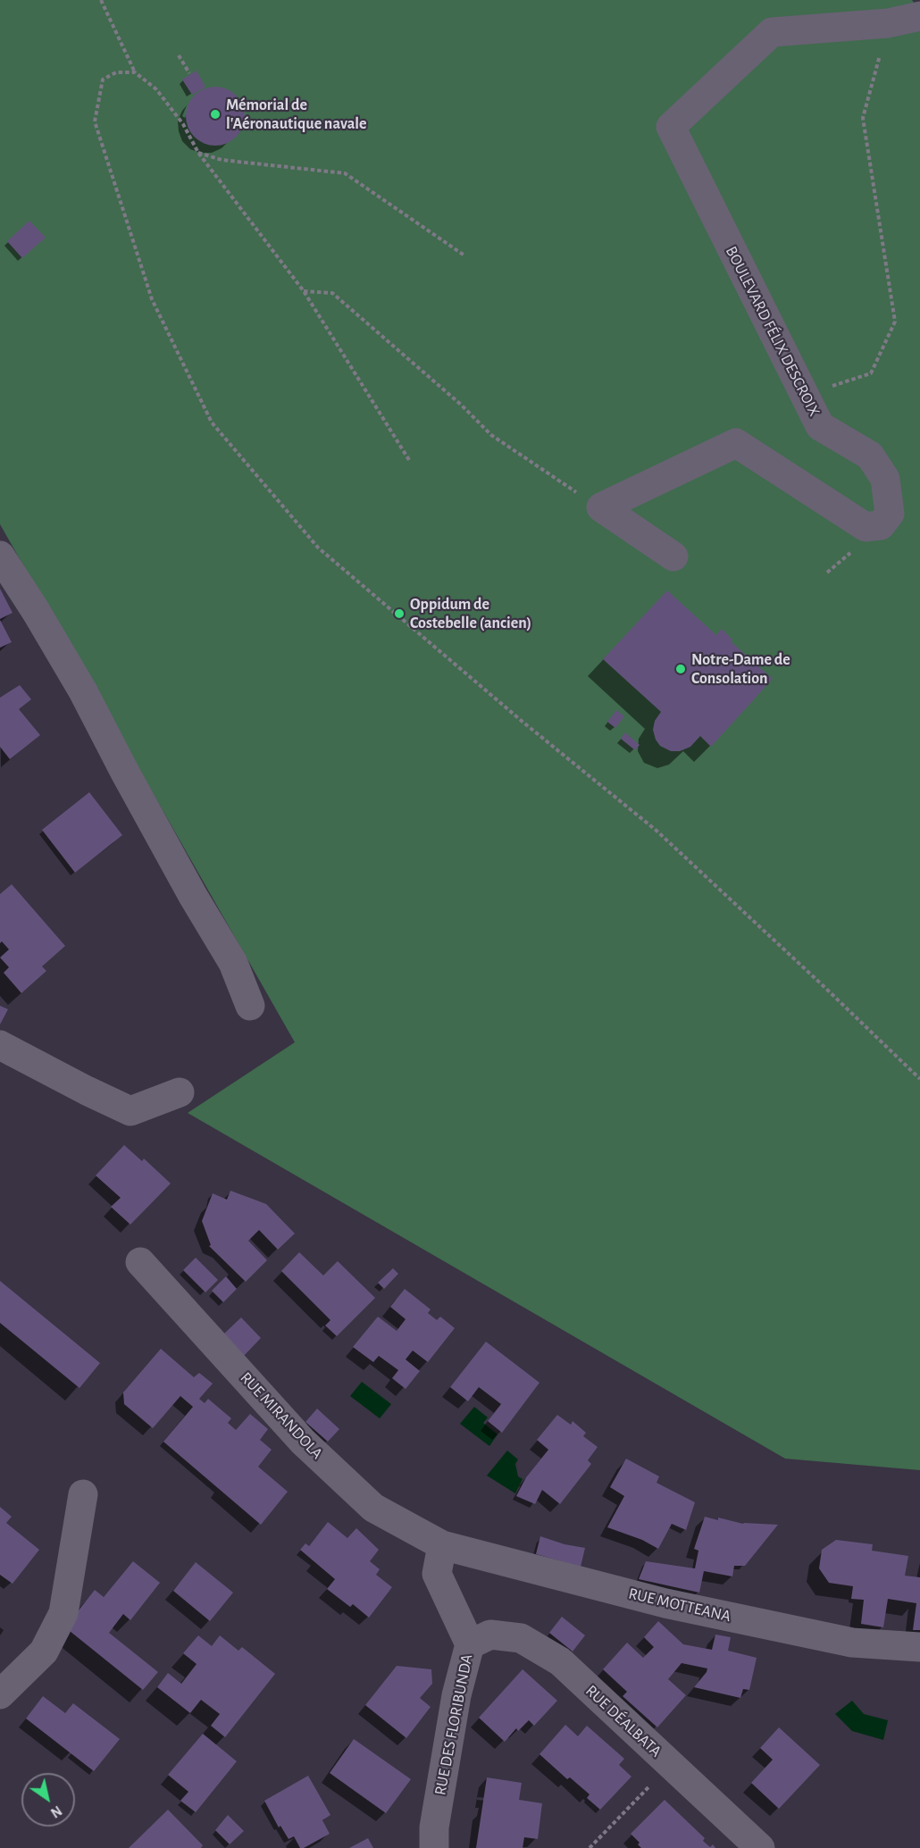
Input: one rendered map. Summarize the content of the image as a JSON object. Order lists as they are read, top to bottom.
{
  "streets": {
    "street": [
      "BOULEVARD FÉLIX DESCROIX",
      "RUE MIRANDOLA",
      "RUE MOTTEANA",
      "RUE DÉALBATA",
      "RUE DES FLORIBUNDA"
    ]
  },
  "crossings": [
    ["RUE MIRANDOLA", "RUE MOTTEANA"],
    ["RUE MIRANDOLA", "RUE DES FLORIBUNDA"],
    ["RUE MOTTEANA", "RUE DES FLORIBUNDA"],
    ["RUE DÉALBATA", "RUE DES FLORIBUNDA"]
  ],
  "places": ["Mémorial de l'Aéronautique navale", "Oppidum de Costebelle (ancien)", "Notre-Dame de Consolation"],
  "north": "bottom right"
}
